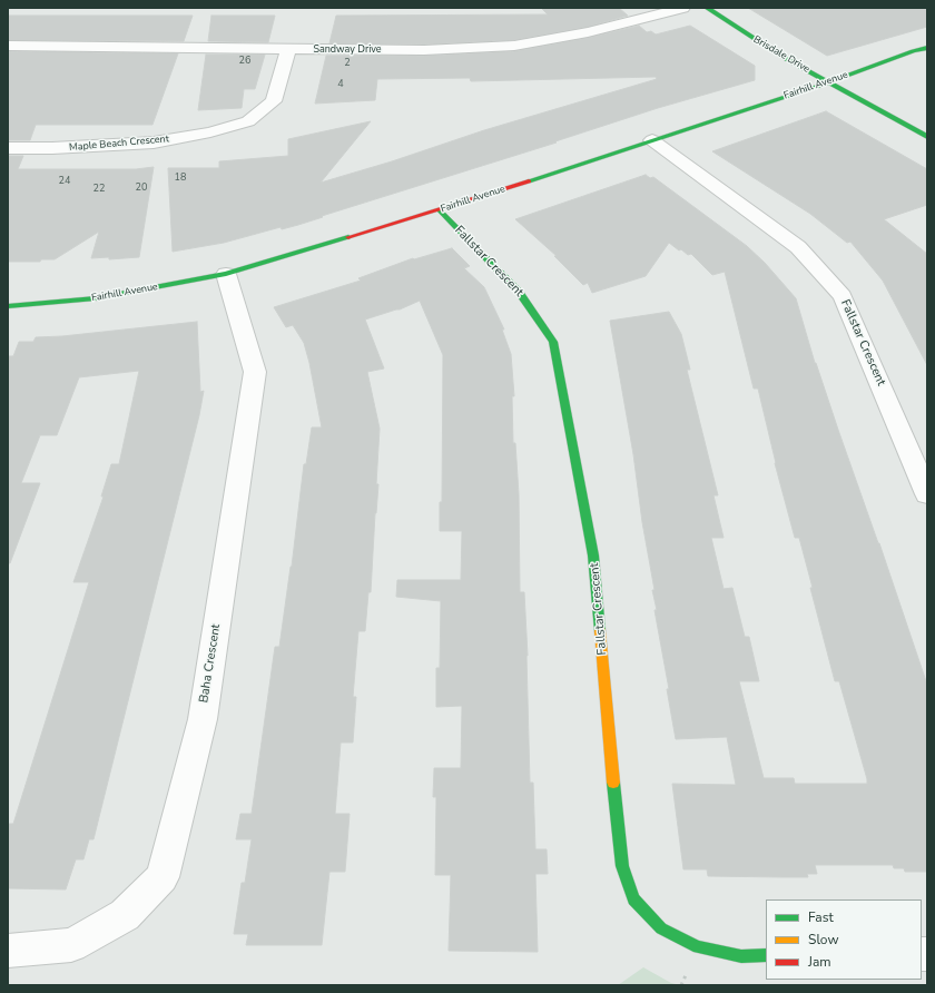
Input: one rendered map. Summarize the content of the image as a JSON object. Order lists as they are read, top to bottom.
{
  "streets": {
    "street": [
      "Sandway Drive",
      "Brisdale Drive",
      "Fairhill Avenue",
      "Maple Beach Crescent",
      "Fallstar Crescent",
      "Baha Crescent"
    ]
  },
  "crossings": [
    ["Sandway Drive", "Maple Beach Crescent"],
    ["Brisdale Drive", "Fairhill Avenue"],
    ["Fairhill Avenue", "Fallstar Crescent"],
    ["Fairhill Avenue", "Baha Crescent"]
  ],
  "house_numbers": [
    "26",
    "2",
    "4",
    "18",
    "24",
    "20",
    "22"
  ],
  "legend": ["Fast", "Slow", "Jam"]
}
